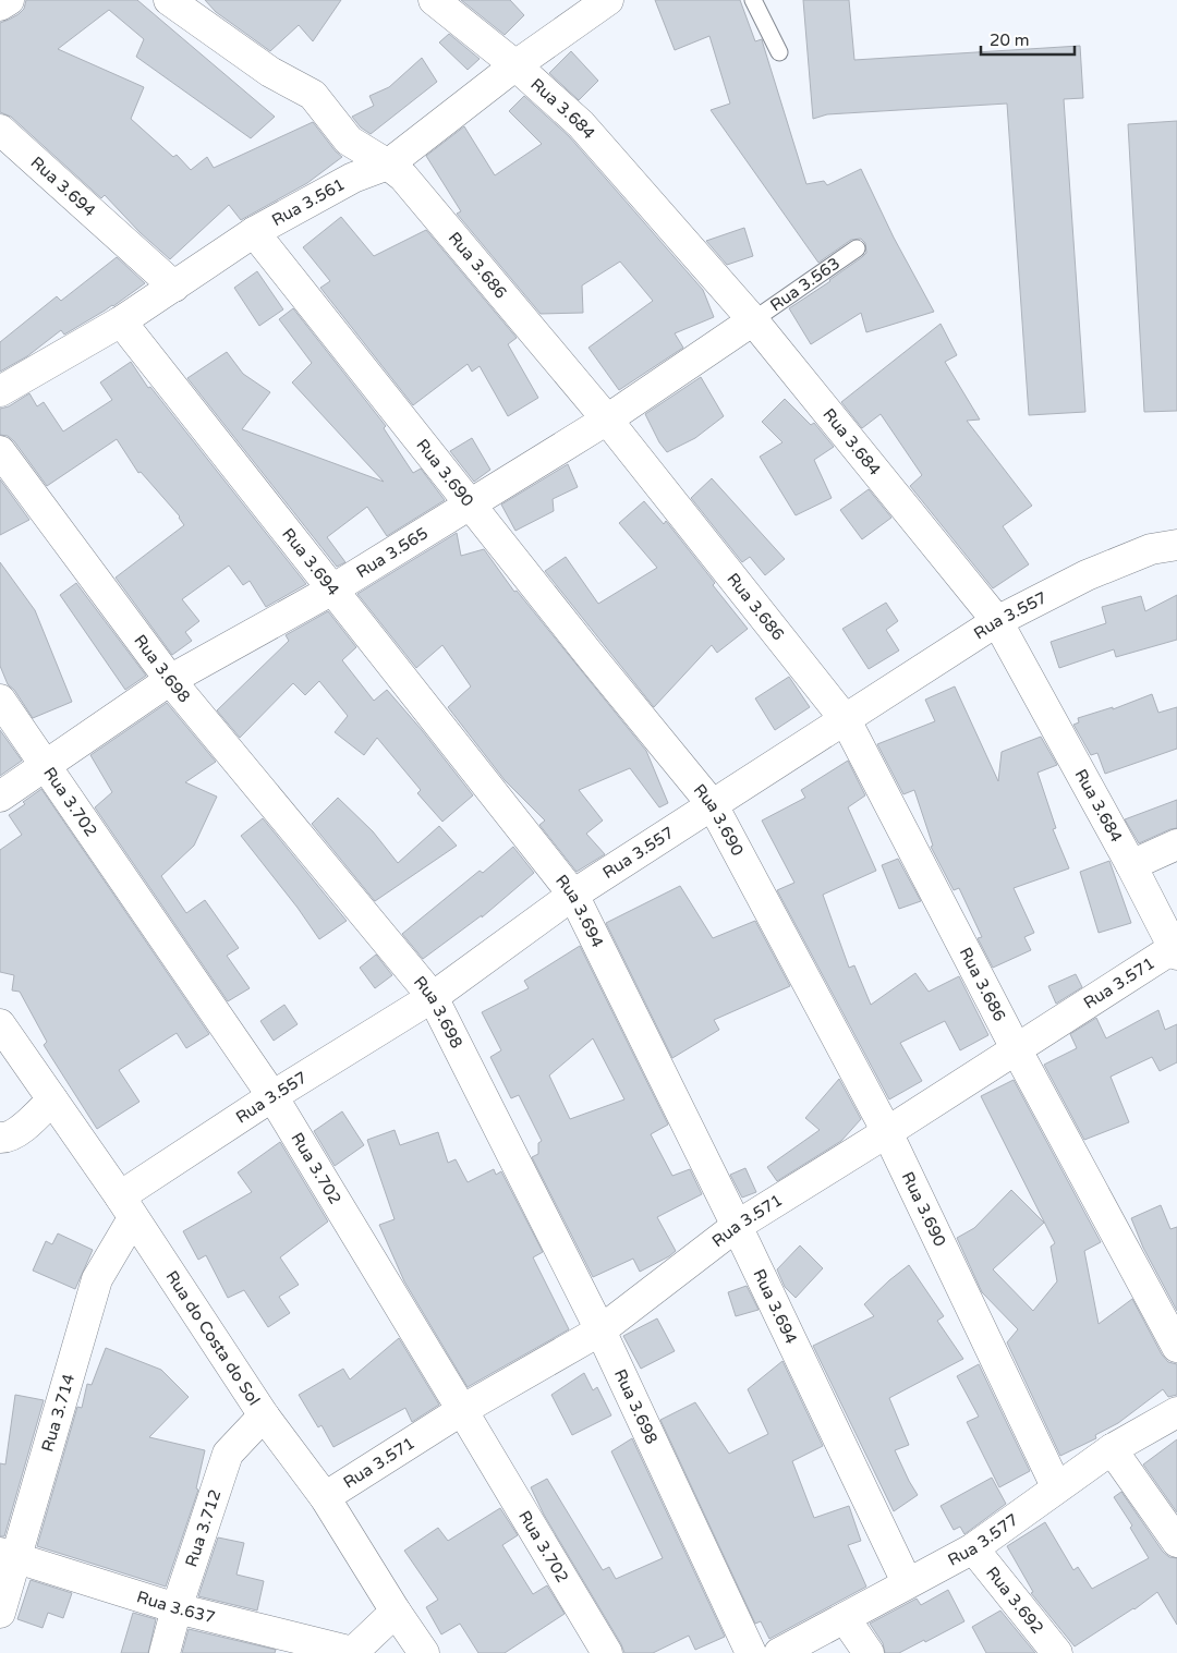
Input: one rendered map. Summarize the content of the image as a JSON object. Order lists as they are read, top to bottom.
{
  "streets": {
    "street": [
      "Rua 3.684",
      "Rua 3.694",
      "Rua 3.561",
      "Rua 3.686",
      "Rua 3.690",
      "Rua 3.565",
      "Rua 3.557",
      "Rua 3.698",
      "Rua 3.702",
      "Rua 3.571",
      "Rua do Costa do Sol",
      "Rua 3.714",
      "Rua 3.712",
      "Rua 3.577",
      "Rua 3.692",
      "Rua 3.637"
    ],
    "lane": ["Rua 3.563"]
  },
  "crossings": [
    ["Rua 3.684", "Rua 3.561"],
    ["Rua 3.684", "Rua 3.563"],
    ["Rua 3.684", "Rua 3.565"],
    ["Rua 3.684", "Rua 3.557"],
    ["Rua 3.684", "Rua 3.571"],
    ["Rua 3.694", "Rua 3.561"],
    ["Rua 3.694", "Rua 3.565"],
    ["Rua 3.694", "Rua 3.557"],
    ["Rua 3.694", "Rua 3.571"],
    ["Rua 3.694", "Rua 3.577"],
    ["Rua 3.561", "Rua 3.686"],
    ["Rua 3.561", "Rua 3.690"],
    ["Rua 3.686", "Rua 3.565"],
    ["Rua 3.686", "Rua 3.557"],
    ["Rua 3.686", "Rua 3.571"],
    ["Rua 3.563", "Rua 3.565"],
    ["Rua 3.690", "Rua 3.565"],
    ["Rua 3.690", "Rua 3.557"],
    ["Rua 3.690", "Rua 3.571"],
    ["Rua 3.690", "Rua 3.577"],
    ["Rua 3.565", "Rua 3.698"],
    ["Rua 3.565", "Rua 3.702"],
    ["Rua 3.557", "Rua 3.698"],
    ["Rua 3.557", "Rua 3.702"],
    ["Rua 3.557", "Rua do Costa do Sol"],
    ["Rua 3.557", "Rua 3.714"],
    ["Rua 3.698", "Rua 3.571"],
    ["Rua 3.702", "Rua 3.571"],
    ["Rua 3.571", "Rua do Costa do Sol"],
    ["Rua do Costa do Sol", "Rua 3.714"],
    ["Rua do Costa do Sol", "Rua 3.712"],
    ["Rua 3.714", "Rua 3.637"],
    ["Rua 3.712", "Rua 3.637"],
    ["Rua 3.577", "Rua 3.692"]
  ],
  "scale_bar": "20 m"
}
